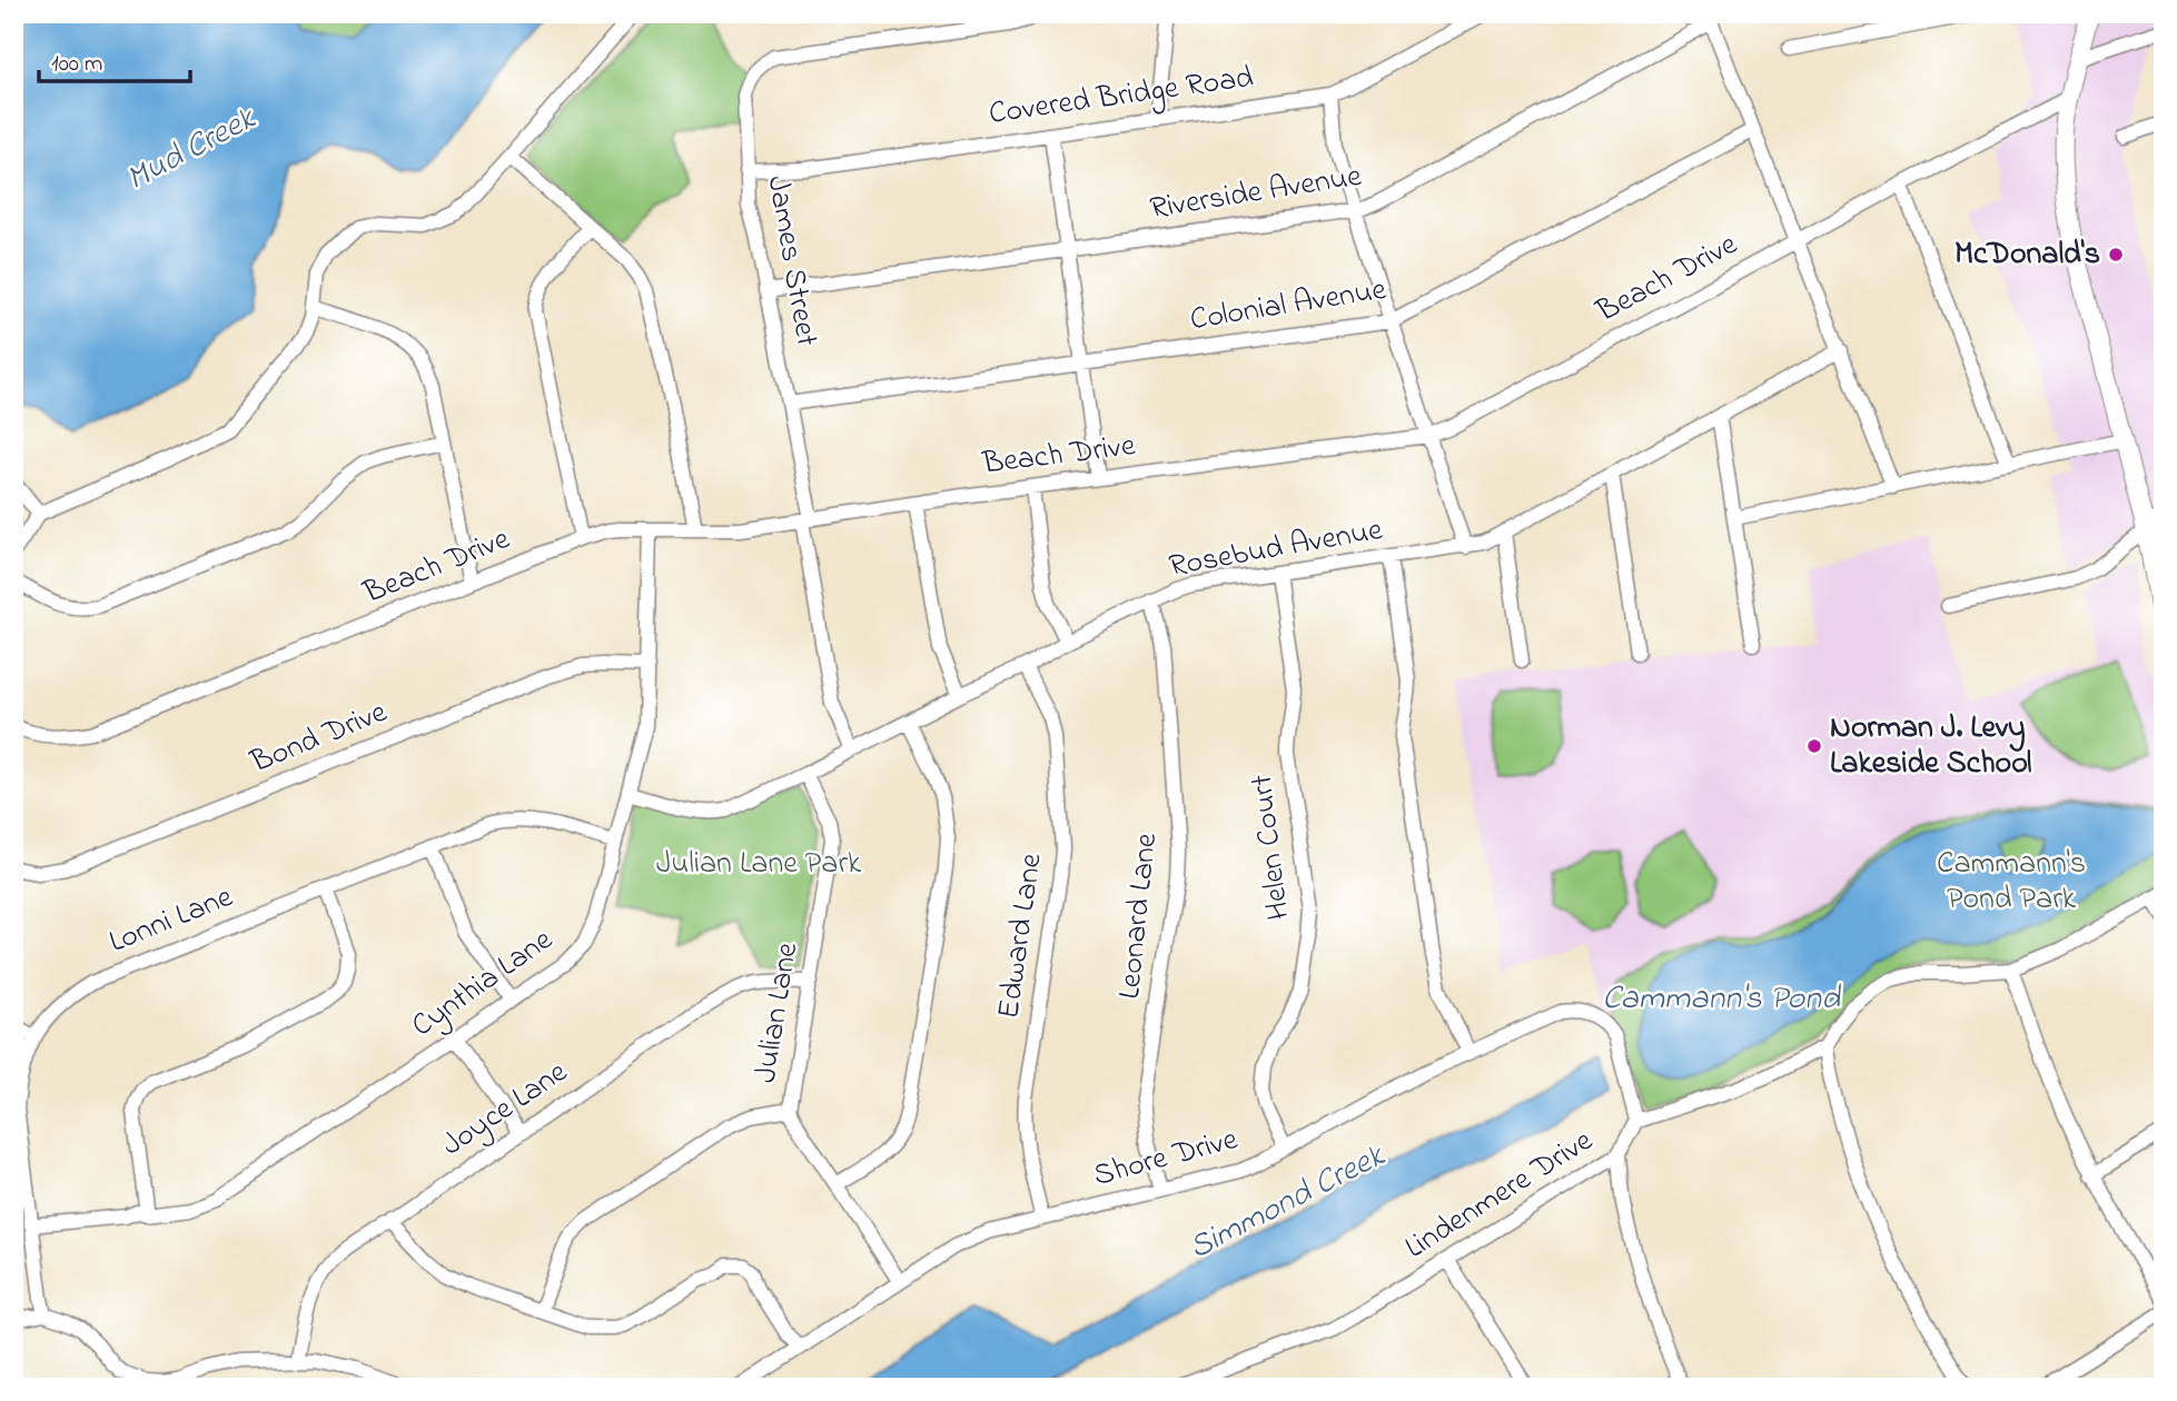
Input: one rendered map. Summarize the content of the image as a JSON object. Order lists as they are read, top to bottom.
{
  "streets": {
    "street": [
      "Covered Bridge Road",
      "Riverside Avenue",
      "James Street",
      "Beach Drive",
      "Colonial Avenue",
      "Rosebud Avenue",
      "Bond Drive",
      "Helen Court",
      "Leonard Lane",
      "Lonni Lane",
      "Edward Lane",
      "Cynthia Lane",
      "Julian Lane",
      "Joyce Lane",
      "Shore Drive",
      "Lindenmere Drive"
    ]
  },
  "crossings": [
    ["Covered Bridge Road", "James Street"],
    ["Riverside Avenue", "James Street"],
    ["James Street", "Beach Drive"],
    ["James Street", "Colonial Avenue"],
    ["James Street", "Rosebud Avenue"],
    ["Beach Drive", "Cynthia Lane"],
    ["Rosebud Avenue", "Helen Court"],
    ["Rosebud Avenue", "Leonard Lane"],
    ["Rosebud Avenue", "Edward Lane"],
    ["Rosebud Avenue", "Cynthia Lane"],
    ["Rosebud Avenue", "Julian Lane"],
    ["Bond Drive", "Cynthia Lane"],
    ["Helen Court", "Shore Drive"],
    ["Leonard Lane", "Shore Drive"],
    ["Lonni Lane", "Cynthia Lane"],
    ["Edward Lane", "Shore Drive"],
    ["Julian Lane", "Joyce Lane"],
    ["Julian Lane", "Shore Drive"],
    ["Shore Drive", "Lindenmere Drive"]
  ],
  "water": ["Mud Creek", "Cammann's Pond", "Simmond Creek"],
  "parks": ["Julian Lane Park", "Cammann's Pond Park"],
  "places": ["McDonald's", "Norman J. Levy Lakeside School"],
  "scale_bar": "100 m"
}
